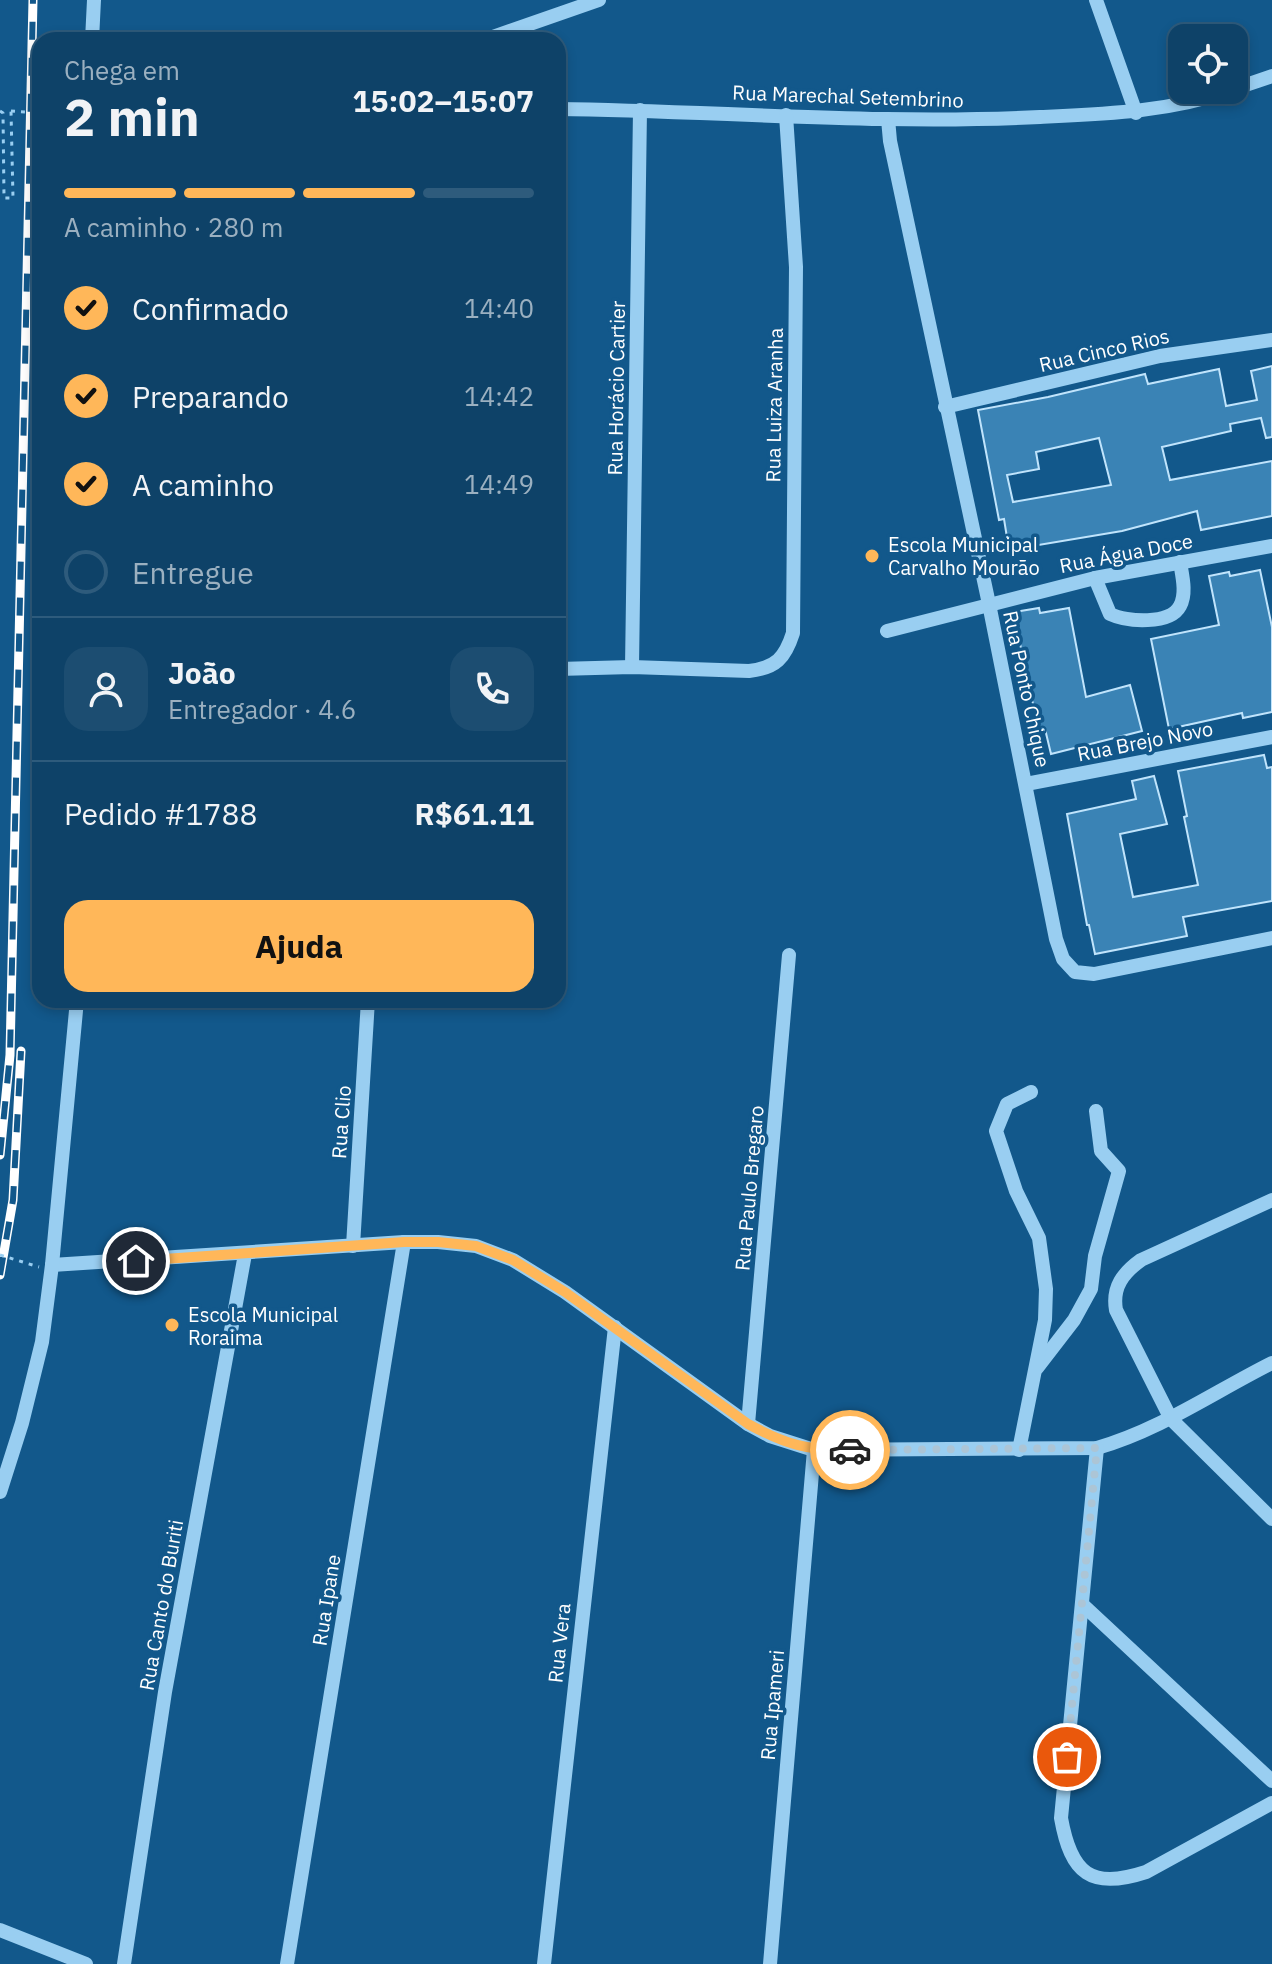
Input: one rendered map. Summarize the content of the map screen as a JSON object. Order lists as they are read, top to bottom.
{
  "streets": {
    "street": [
      "Rua Marechal Setembrino",
      "Rua Cinco Rios",
      "Rua Horácio Cartier",
      "Rua Luiza Aranha",
      "Rua Água Doce",
      "Rua Ponto Chique",
      "Rua Brejo Novo",
      "Rua Clio",
      "Rua Paulo Bregaro",
      "Rua Ipane",
      "Rua Canto do Buriti",
      "Rua Vera",
      "Rua Ipameri"
    ]
  },
  "crossings": [
    ["Rua Marechal Setembrino", "Rua Horácio Cartier"],
    ["Rua Marechal Setembrino", "Rua Luiza Aranha"],
    ["Rua Marechal Setembrino", "Rua Ponto Chique"],
    ["Rua Cinco Rios", "Rua Ponto Chique"],
    ["Rua Horácio Cartier", "Rua Luiza Aranha"],
    ["Rua Água Doce", "Rua Ponto Chique"],
    ["Rua Ponto Chique", "Rua Brejo Novo"]
  ],
  "places": ["Escola Municipal Carvalho Mourão", "Escola Municipal Roraima"],
  "page": {
    "heading": ["2 min", "Chega em", "15:02–15:07"],
    "panel": [
      "João",
      "Entregador · 4.6",
      "Pedido #1788",
      "R$61.11"
    ],
    "bar": "A caminho · 280 m",
    "list": [
      ["Confirmado", "14:40"],
      ["Preparando", "14:42"],
      ["A caminho", "14:49"],
      "Entregue"
    ],
    "buttons": "Ajuda"
  }
}
